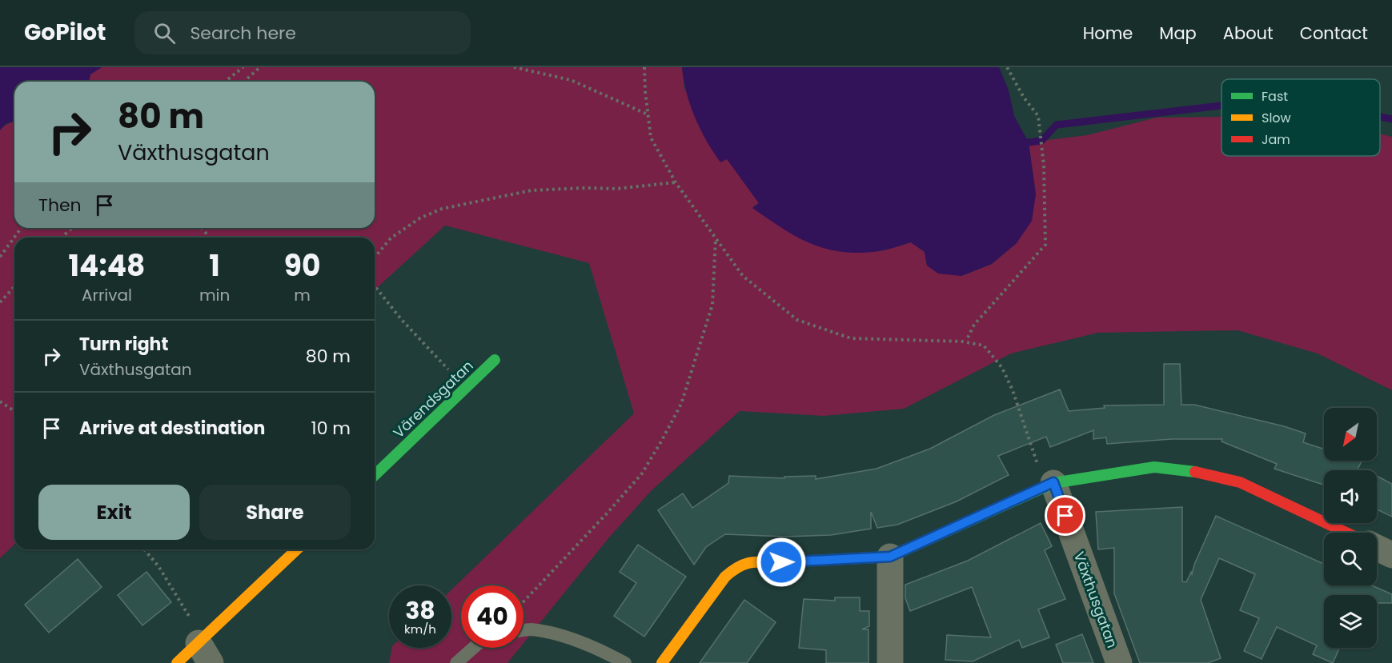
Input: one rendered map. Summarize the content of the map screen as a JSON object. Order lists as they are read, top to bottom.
{
  "streets": {
    "street": ["Värendsgatan", "Växthusgatan"]
  },
  "legend": ["Fast", "Slow", "Jam"],
  "north": "bottom left",
  "page": {
    "header": "GoPilot",
    "search": "Search here",
    "nav": [
      "Home",
      "Map",
      "About",
      "Contact"
    ],
    "turn": ["80 m", "Växthusgatan"],
    "then": "Then",
    "eta": [
      "14:48",
      "Arrival",
      "1",
      "min",
      "90",
      "m"
    ],
    "list": [
      {
        "name": "Turn right",
        "note": "Växthusgatan",
        "value": "80 m"
      },
      {
        "name": "Arrive at destination",
        "value": "10 m"
      }
    ],
    "buttons": ["Exit", "Share"],
    "speed": "38 km/h",
    "limit": "40"
  }
}
